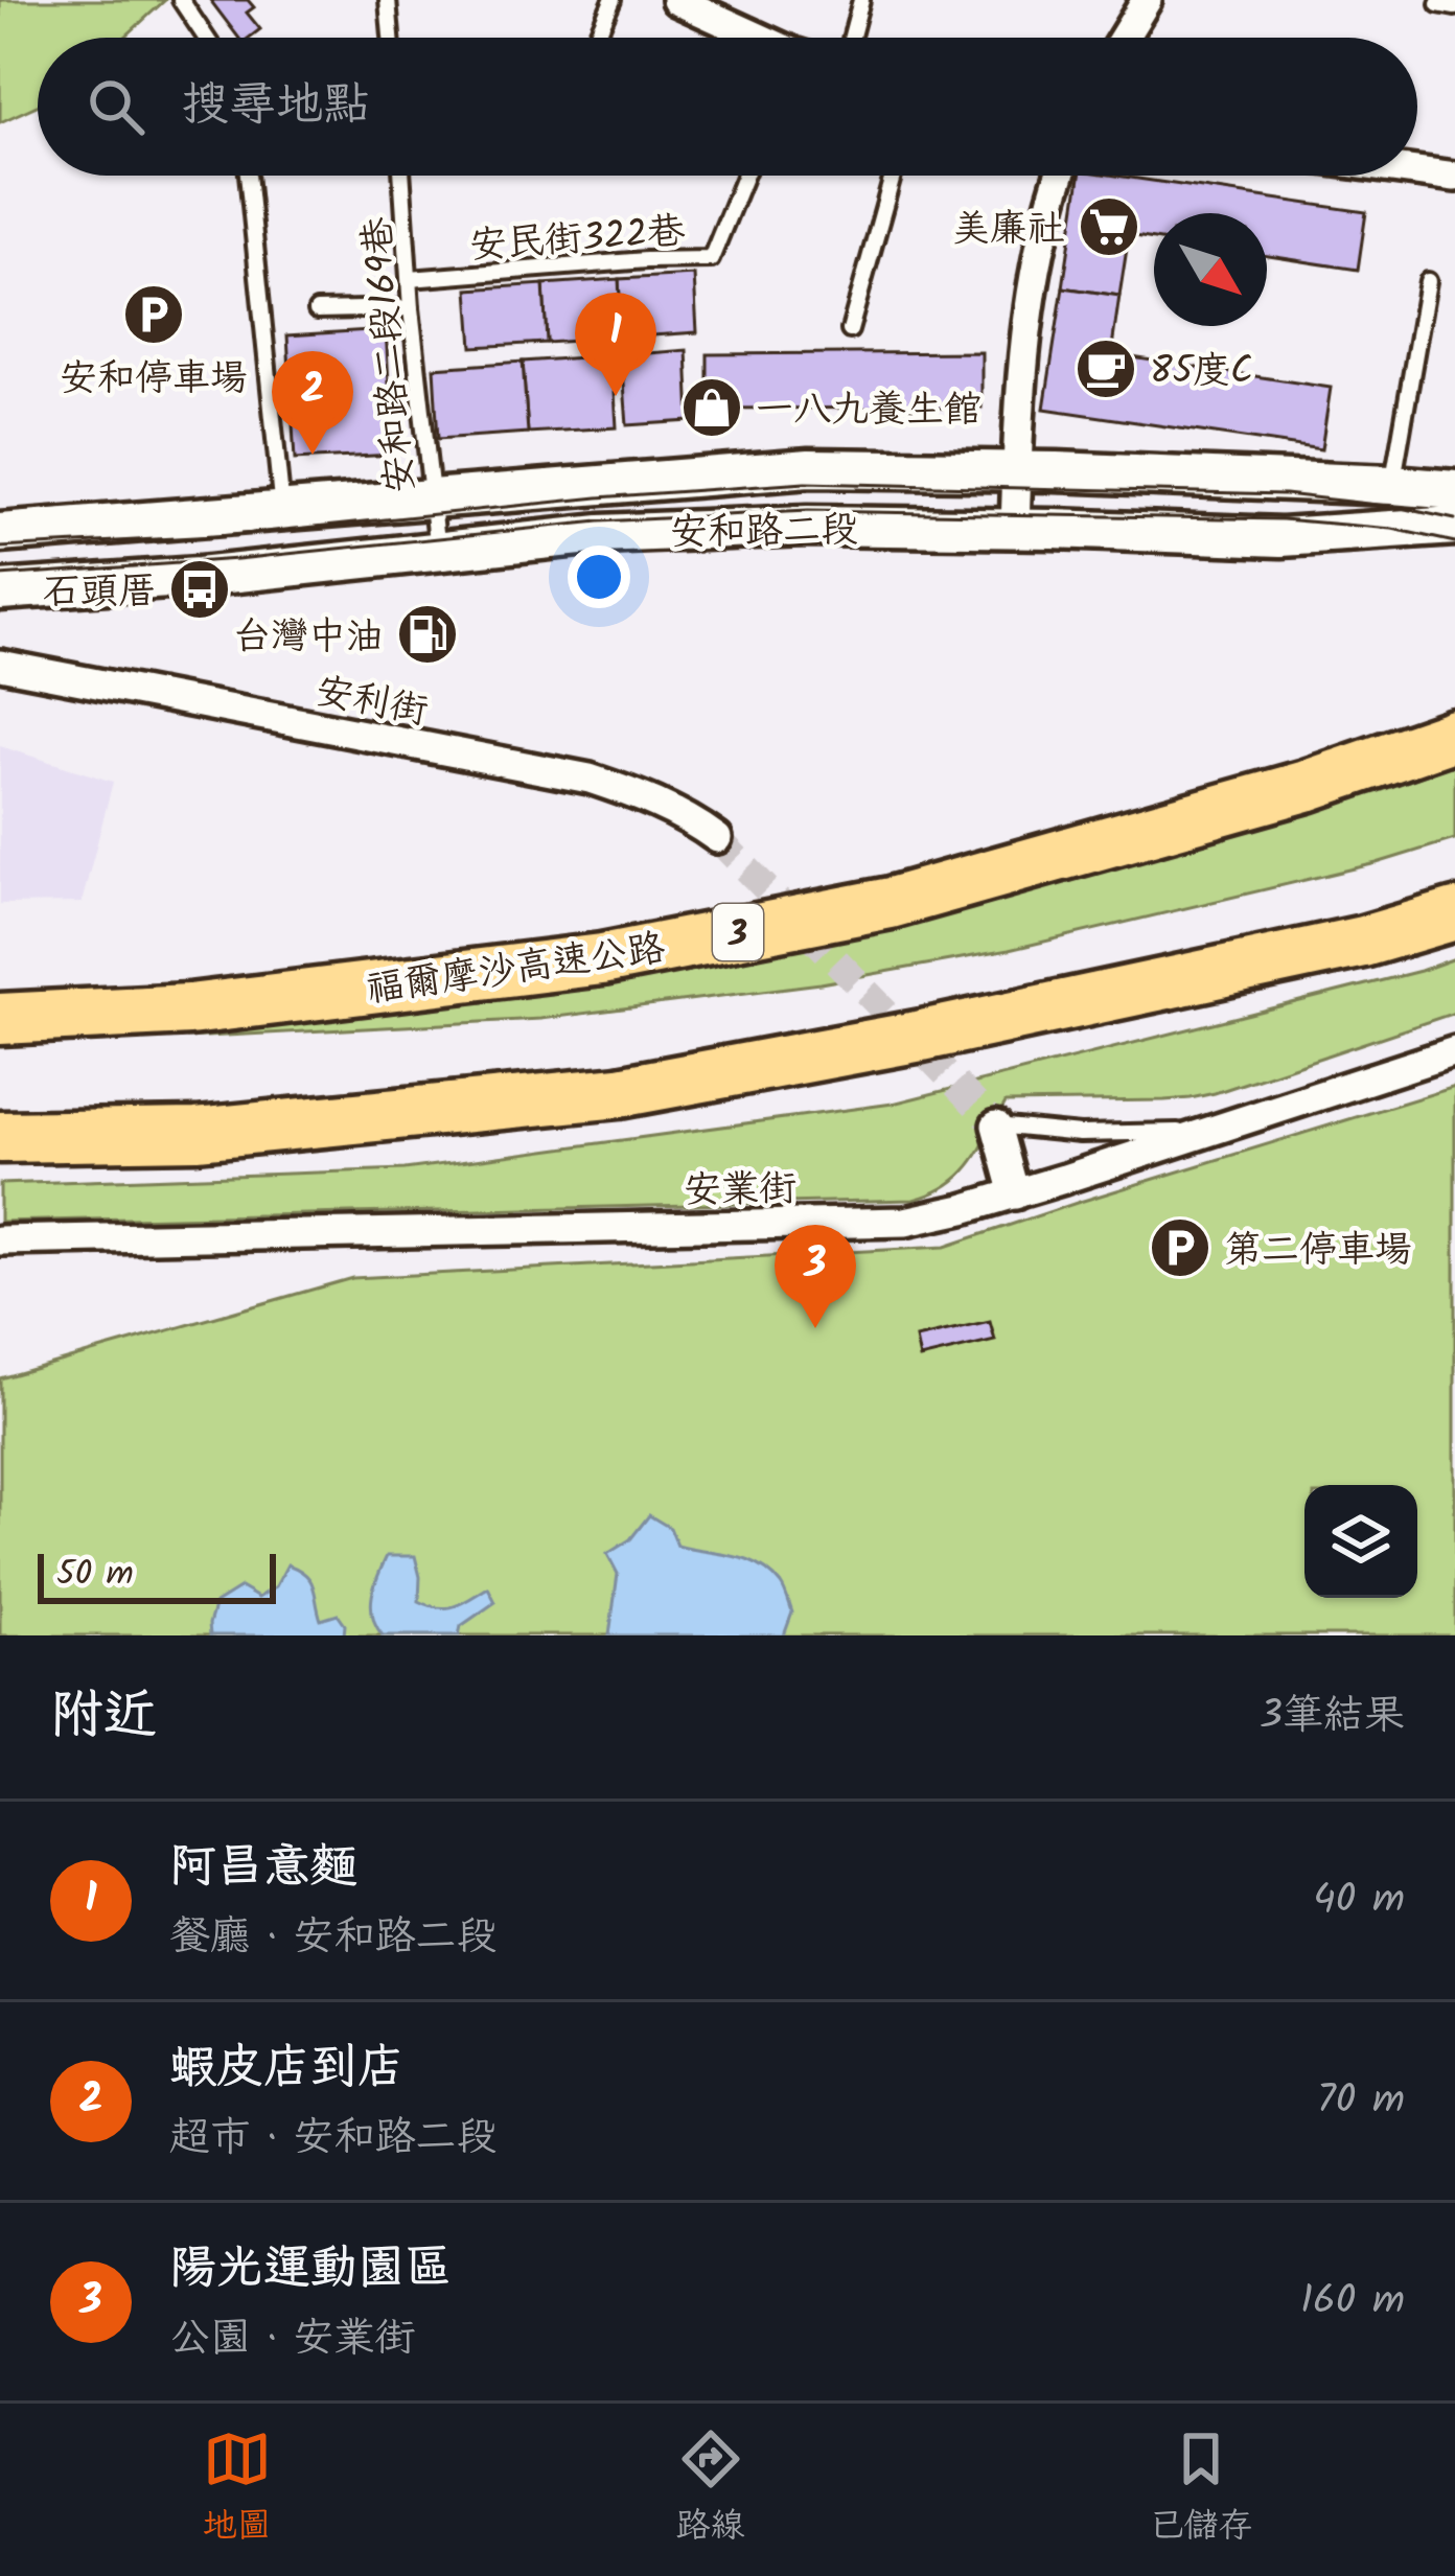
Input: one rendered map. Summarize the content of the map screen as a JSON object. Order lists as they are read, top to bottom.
{
  "streets": {
    "highway": ["3", "福爾摩沙高速公路"],
    "main road": ["安和路二段"],
    "street": ["安利街", "安業街"],
    "lane": ["安民街322巷", "安和路二段169巷"]
  },
  "crossings": [
    ["安民街322巷", "安和路二段169巷"],
    ["安和路二段169巷", "安和路二段"]
  ],
  "places": {
    "supermarket": ["美廉社"],
    "parking": ["安和停車場", "第二停車場"],
    "cafe": ["85度C"],
    "shop": ["一八九養生館"],
    "bus stop": ["石頭厝"],
    "fuel station": ["台灣中油"]
  },
  "scale_bar": "50 m",
  "north": "bottom right",
  "page": {
    "search": "搜尋地點",
    "pins": ["1", "2", "3"],
    "scale": "50 m",
    "heading": ["附近", "3筆結果"],
    "list": [
      {
        "mark": "1",
        "name": "阿昌意麵",
        "note": "餐廳 · 安和路二段",
        "value": "40 m"
      },
      {
        "mark": "2",
        "name": "蝦皮店到店",
        "note": "超市 · 安和路二段",
        "value": "70 m"
      },
      {
        "mark": "3",
        "name": "陽光運動園區",
        "note": "公園 · 安業街",
        "value": "160 m"
      }
    ],
    "nav": ["地圖", "路線", "已儲存"]
  }
}
